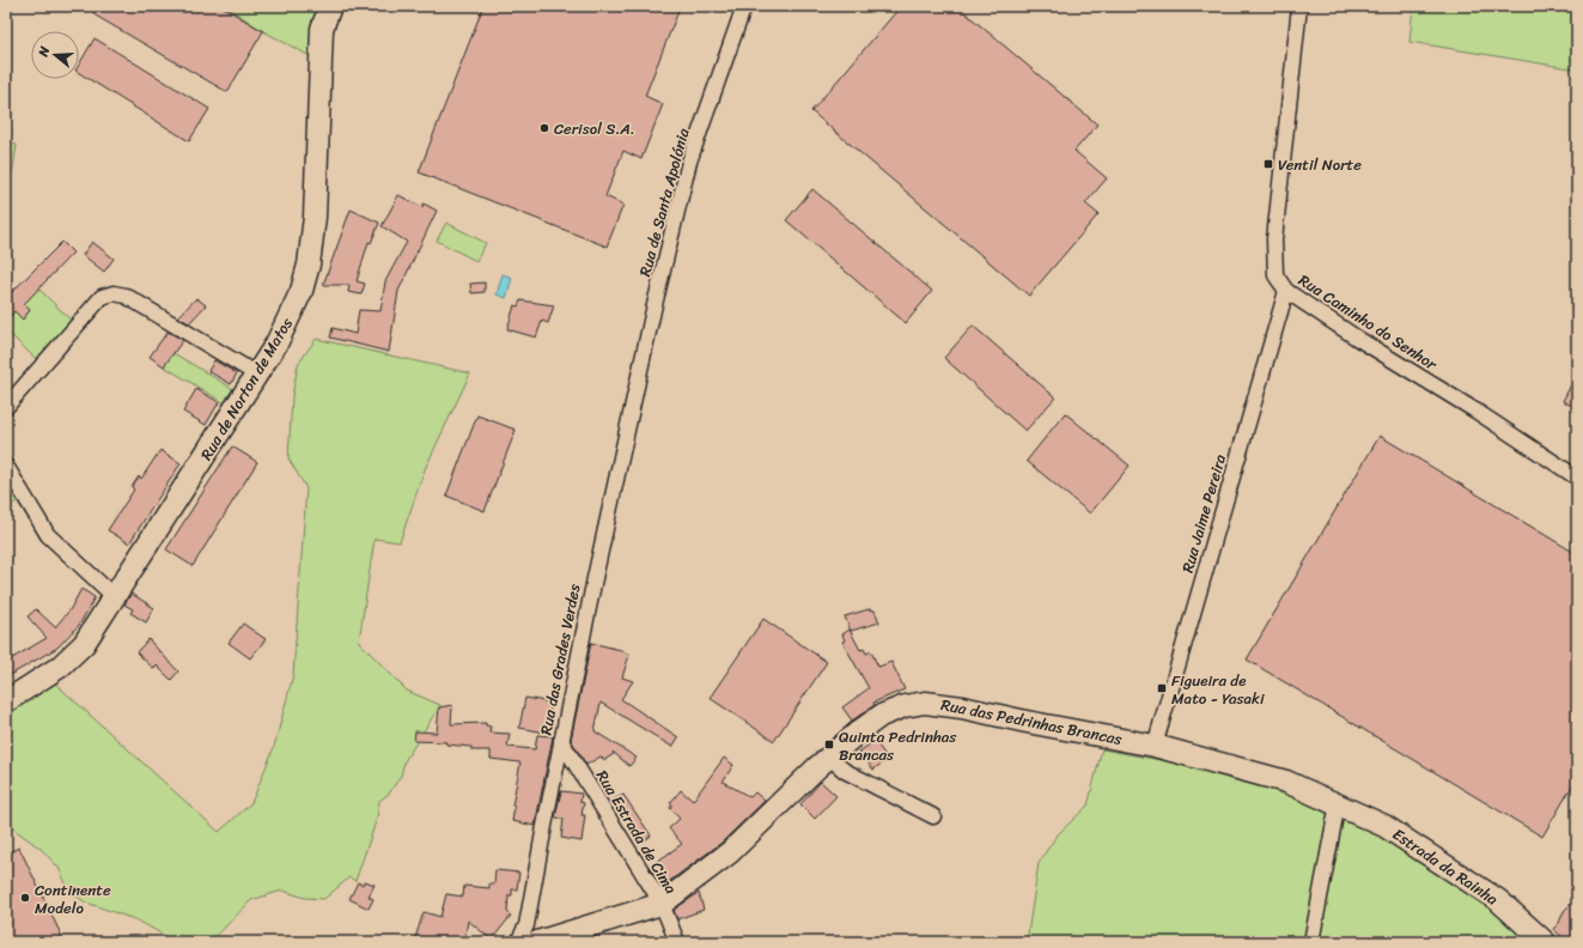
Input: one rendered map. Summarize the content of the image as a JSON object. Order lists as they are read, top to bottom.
{
  "streets": {
    "street": [
      "Rua de Santa Apolónia",
      "Rua Caminho do Senhor",
      "Rua de Norton de Matos",
      "Rua Jaime Pereira",
      "Rua das Grades Verdes",
      "Rua das Pedrinhas Brancas",
      "Rua Estrada de Cima",
      "Estrada da Rainha"
    ]
  },
  "crossings": [
    ["Rua de Santa Apolónia", "Rua das Grades Verdes"],
    ["Rua Caminho do Senhor", "Rua Jaime Pereira"],
    ["Rua Jaime Pereira", "Rua das Pedrinhas Brancas"],
    ["Rua das Grades Verdes", "Rua Estrada de Cima"],
    ["Rua das Pedrinhas Brancas", "Rua Estrada de Cima"],
    ["Rua das Pedrinhas Brancas", "Estrada da Rainha"]
  ],
  "places": {
    "other": ["Cerisol S.A.", "Continente Modelo"],
    "transit": ["Ventil Norte", "Figueira de Mato - Yasaki", "Quinta Pedrinhas Brancas"]
  },
  "north": "left"
}
